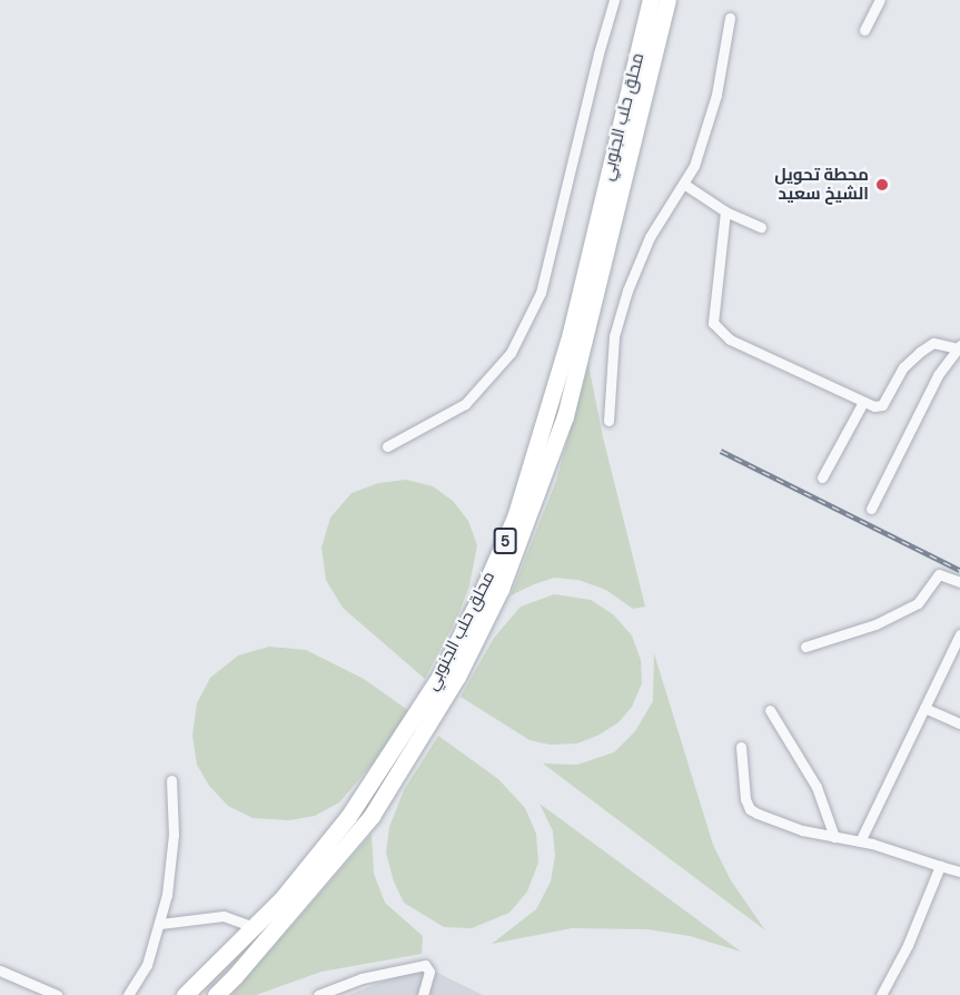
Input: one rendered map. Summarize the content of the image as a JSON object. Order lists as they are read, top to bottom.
{
  "streets": {
    "highway": ["محلق حلب الجنوبي", "5"]
  },
  "places": ["محطة تحويل الشيخ سعيد"]
}
